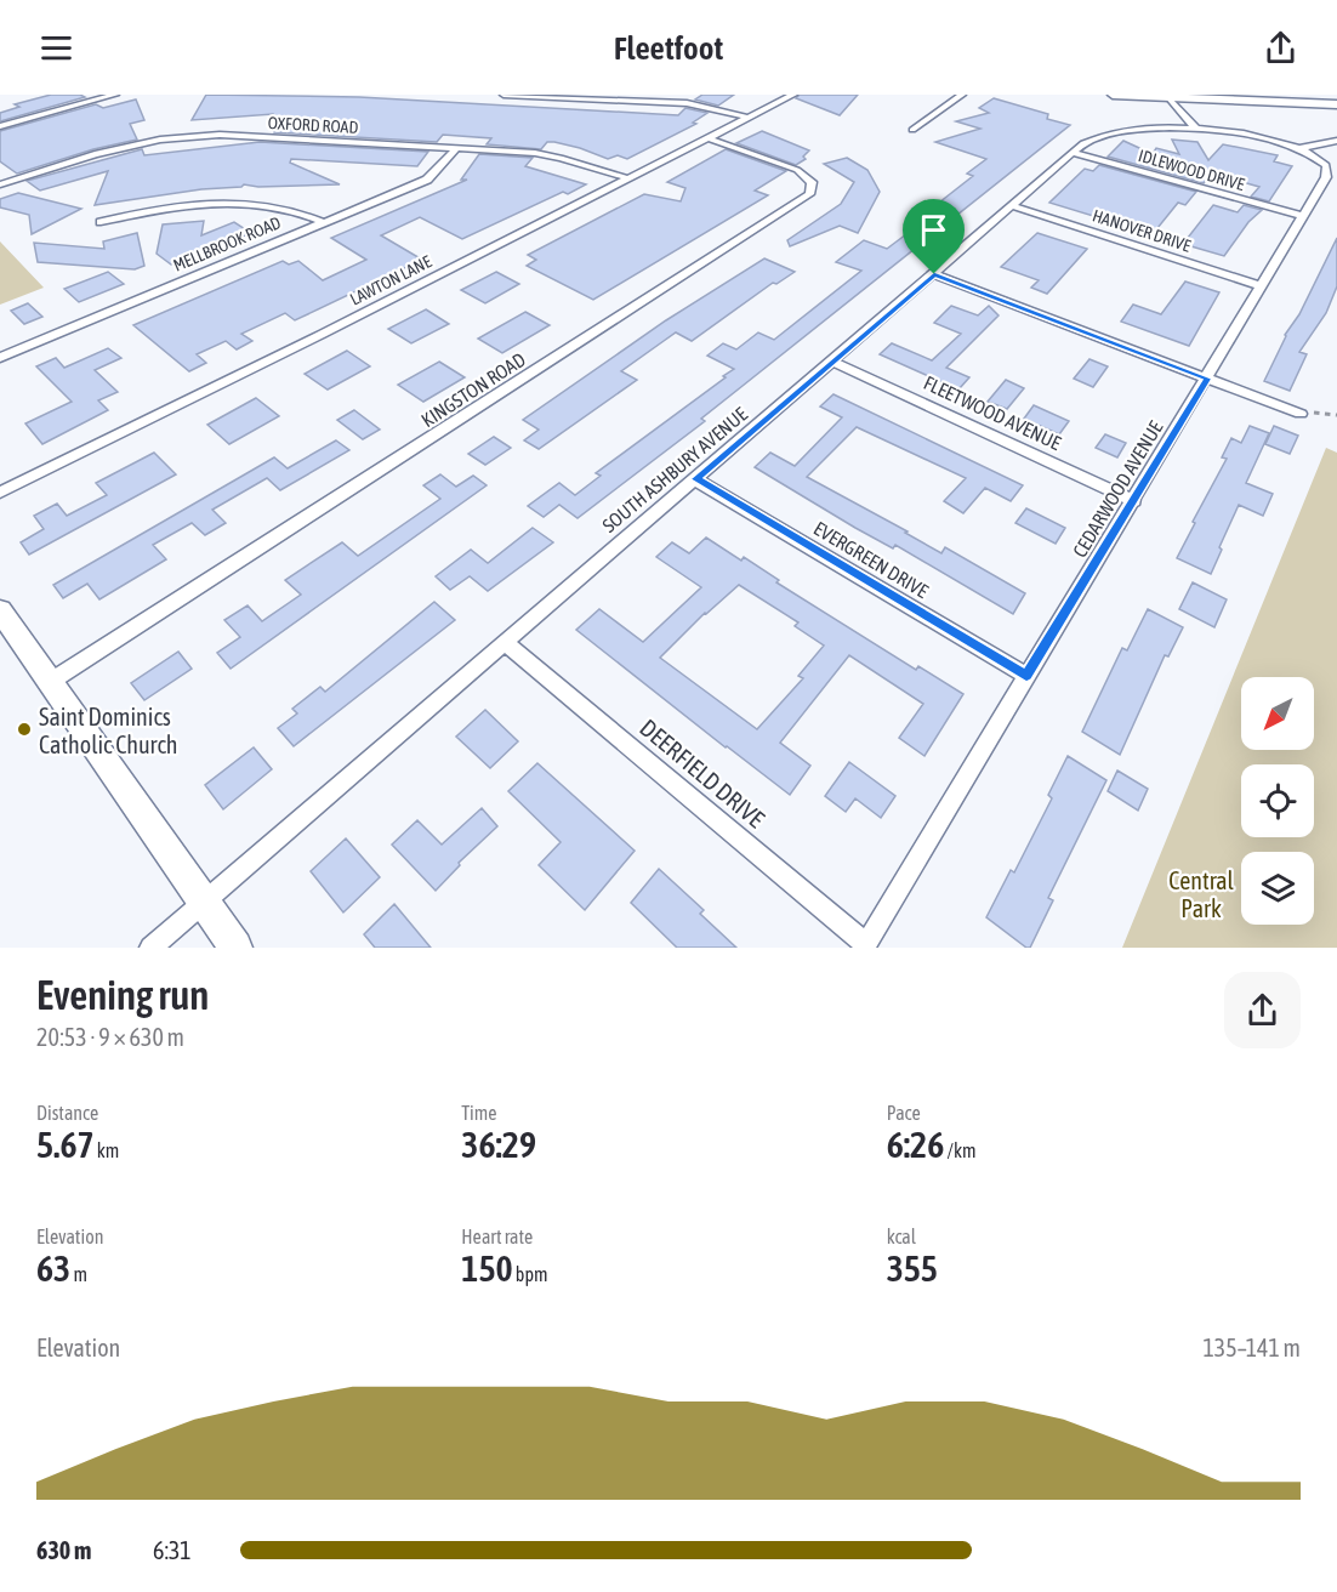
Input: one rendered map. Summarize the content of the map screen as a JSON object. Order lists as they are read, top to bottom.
{
  "streets": {
    "street": [
      "OXFORD ROAD",
      "IDLEWOOD DRIVE",
      "HANOVER DRIVE",
      "MELLBROOK ROAD",
      "LAWTON LANE",
      "KINGSTON ROAD",
      "FLEETWOOD AVENUE",
      "SOUTH ASHBURY AVENUE",
      "CEDARWOOD AVENUE",
      "EVERGREEN DRIVE",
      "DEERFIELD DRIVE"
    ]
  },
  "crossings": [
    ["OXFORD ROAD", "MELLBROOK ROAD"],
    ["OXFORD ROAD", "LAWTON LANE"],
    ["IDLEWOOD DRIVE", "SOUTH ASHBURY AVENUE"],
    ["IDLEWOOD DRIVE", "CEDARWOOD AVENUE"],
    ["HANOVER DRIVE", "SOUTH ASHBURY AVENUE"],
    ["HANOVER DRIVE", "CEDARWOOD AVENUE"],
    ["LAWTON LANE", "KINGSTON ROAD"],
    ["FLEETWOOD AVENUE", "SOUTH ASHBURY AVENUE"],
    ["FLEETWOOD AVENUE", "CEDARWOOD AVENUE"],
    ["SOUTH ASHBURY AVENUE", "CEDARWOOD AVENUE"],
    ["SOUTH ASHBURY AVENUE", "EVERGREEN DRIVE"],
    ["SOUTH ASHBURY AVENUE", "DEERFIELD DRIVE"],
    ["CEDARWOOD AVENUE", "EVERGREEN DRIVE"],
    ["CEDARWOOD AVENUE", "DEERFIELD DRIVE"]
  ],
  "parks": ["Central Park"],
  "places": ["Saint Dominics Catholic Church"],
  "north": "bottom left",
  "page": {
    "header": "Fleetfoot",
    "heading": ["Evening run", "20:53 · 9 × 630 m"],
    "stats": [
      ["Distance", "5.67 km"],
      ["Time", "36:29"],
      ["Pace", "6:26 /km"],
      ["Elevation", "63 m"],
      ["Heart rate", "150 bpm"],
      ["kcal", "355"]
    ],
    "chart": ["Elevation", "135–141 m"],
    "list": [
      {
        "name": "630 m",
        "note": "6:31"
      }
    ]
  }
}
